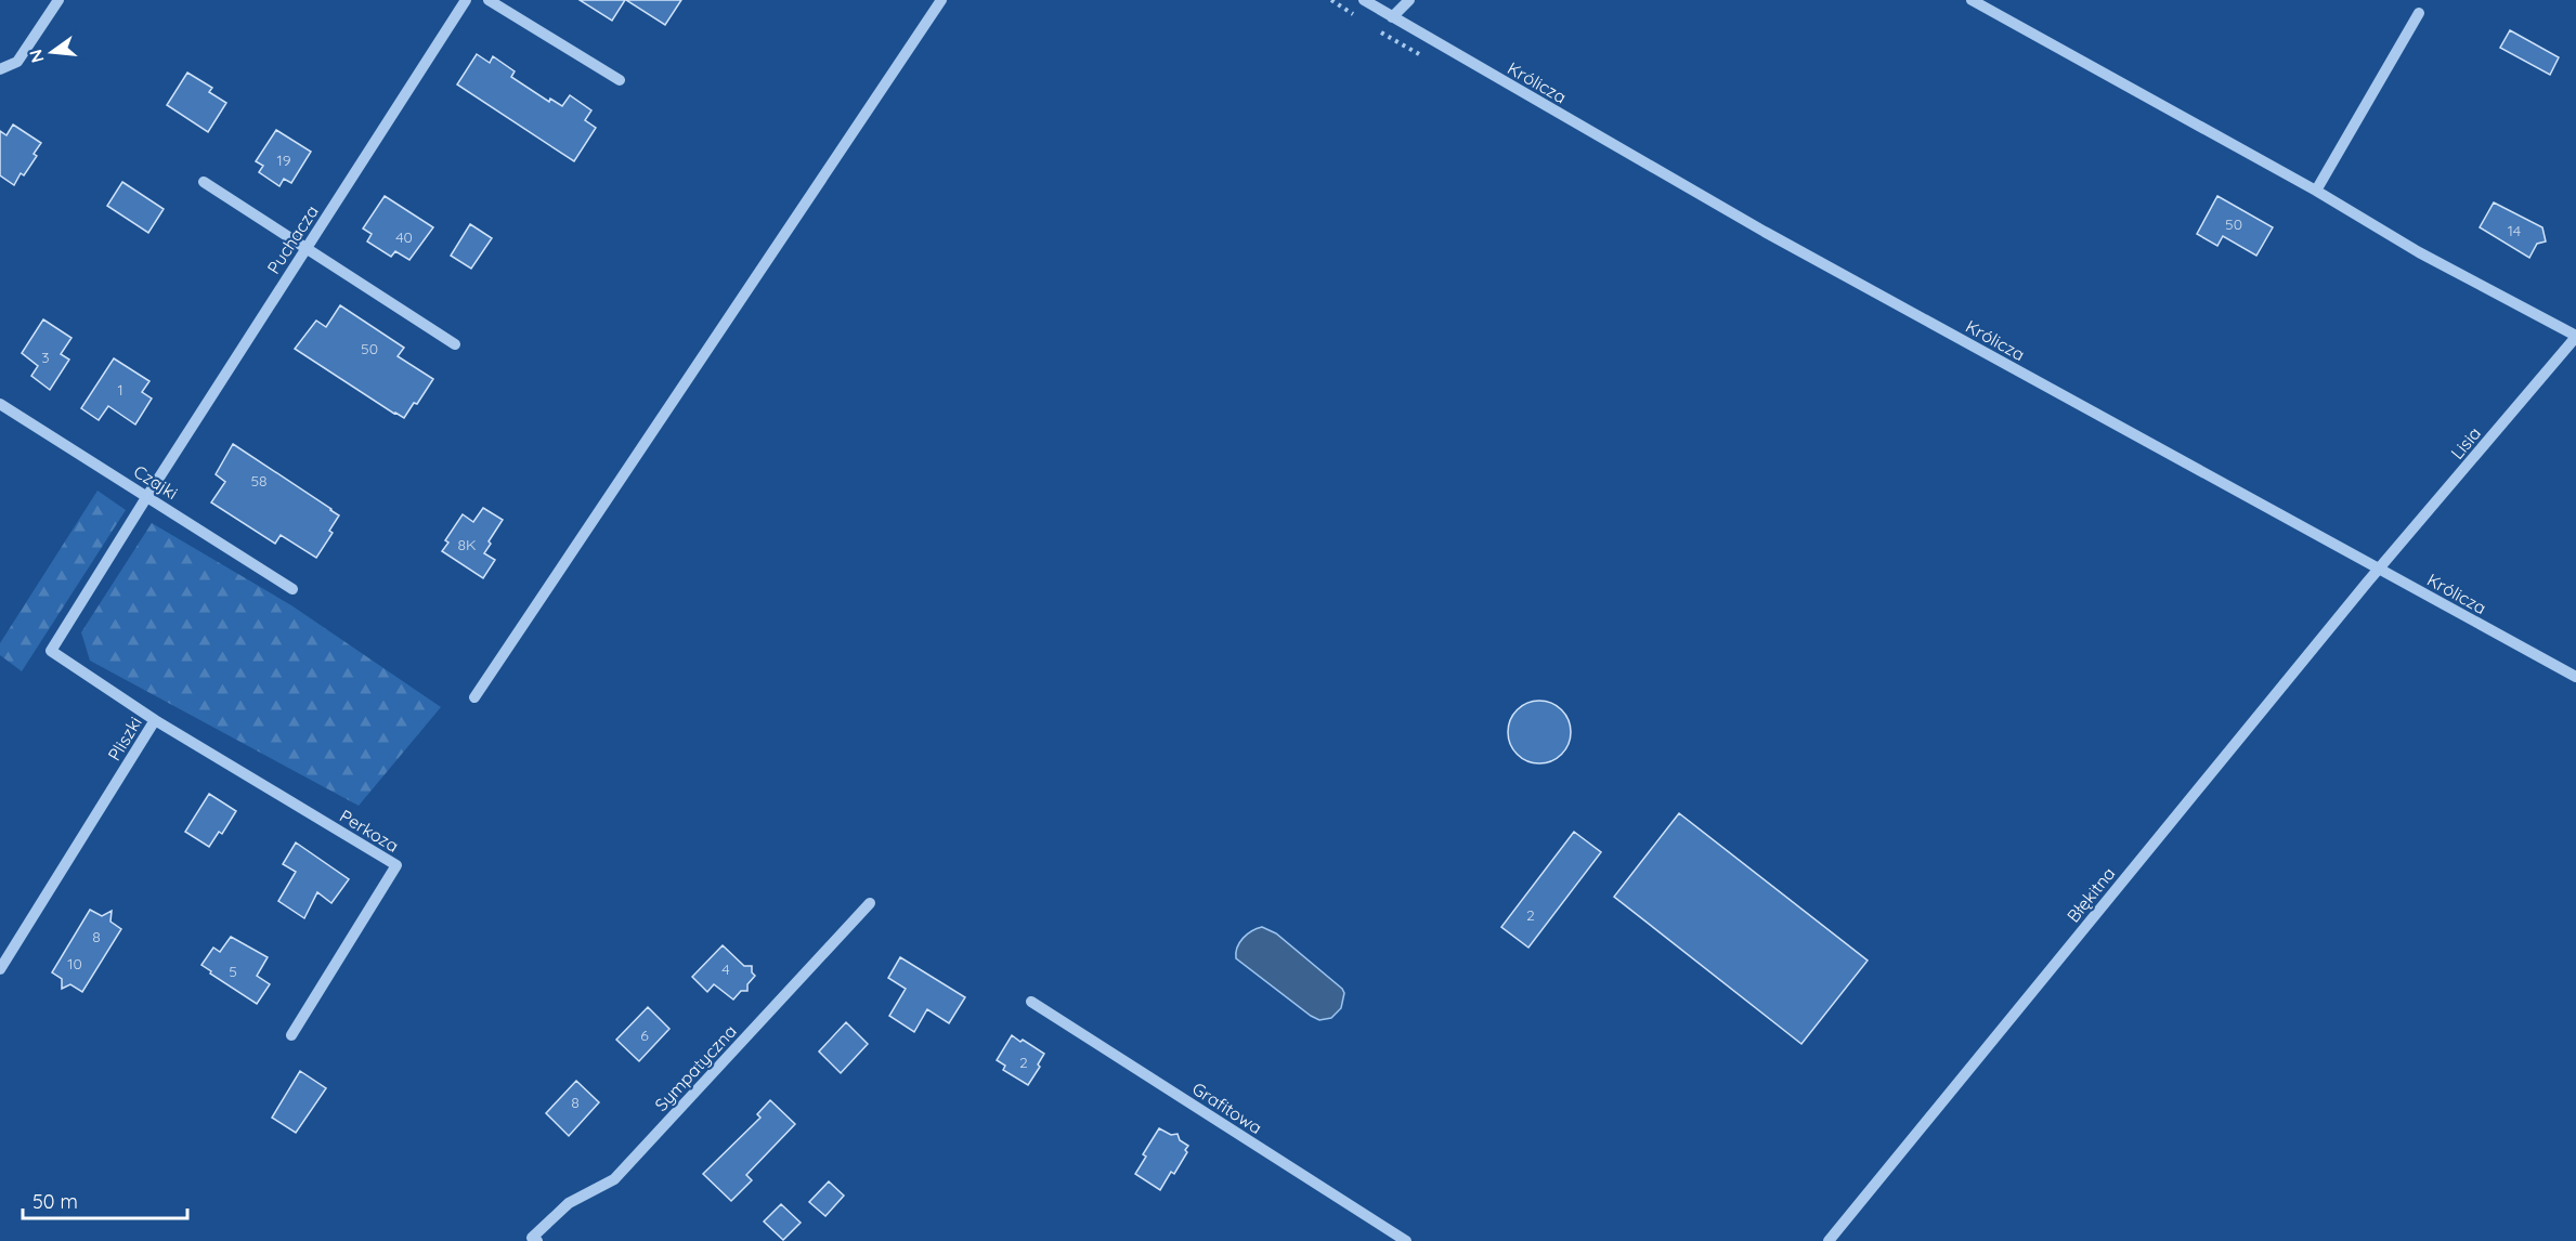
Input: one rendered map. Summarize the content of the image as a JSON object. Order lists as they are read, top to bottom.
{
  "streets": {
    "street": [
      "Królicza",
      "Puchacza",
      "Lisia",
      "Czajki",
      "Pliszki",
      "Perkoza",
      "Błękitna",
      "Sympatyczna",
      "Grafitowa"
    ]
  },
  "crossings": [
    ["Królicza", "Lisia"],
    ["Królicza", "Błękitna"],
    ["Puchacza", "Czajki"],
    ["Puchacza", "Pliszki"],
    ["Lisia", "Błękitna"],
    ["Czajki", "Pliszki"],
    ["Pliszki", "Perkoza"]
  ],
  "house_numbers": [
    "19",
    "50",
    "14",
    "40",
    "50",
    "3",
    "1",
    "58",
    "8K",
    "2",
    "8",
    "10",
    "4",
    "5",
    "6",
    "2",
    "8"
  ],
  "scale_bar": "50 m",
  "north": "left"
}
